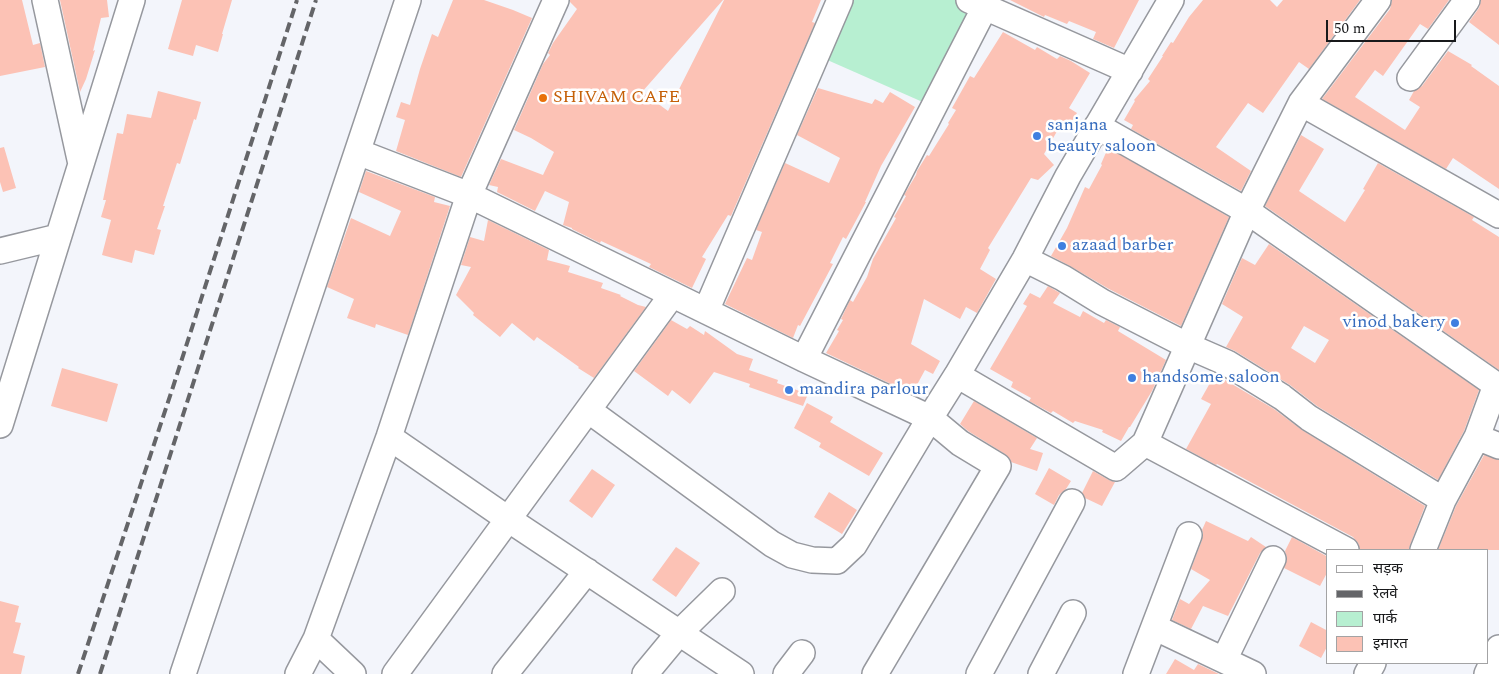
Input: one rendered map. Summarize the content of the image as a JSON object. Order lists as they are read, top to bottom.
{
  "places": [
    "SHIVAM CAFE",
    "sanjana beauty saloon",
    "azaad barber",
    "vinod bakery",
    "handsome saloon",
    "mandira parlour"
  ],
  "legend": [
    "सड़क",
    "रेलवे",
    "पार्क",
    "इमारत"
  ],
  "scale_bar": "50 m"
}
